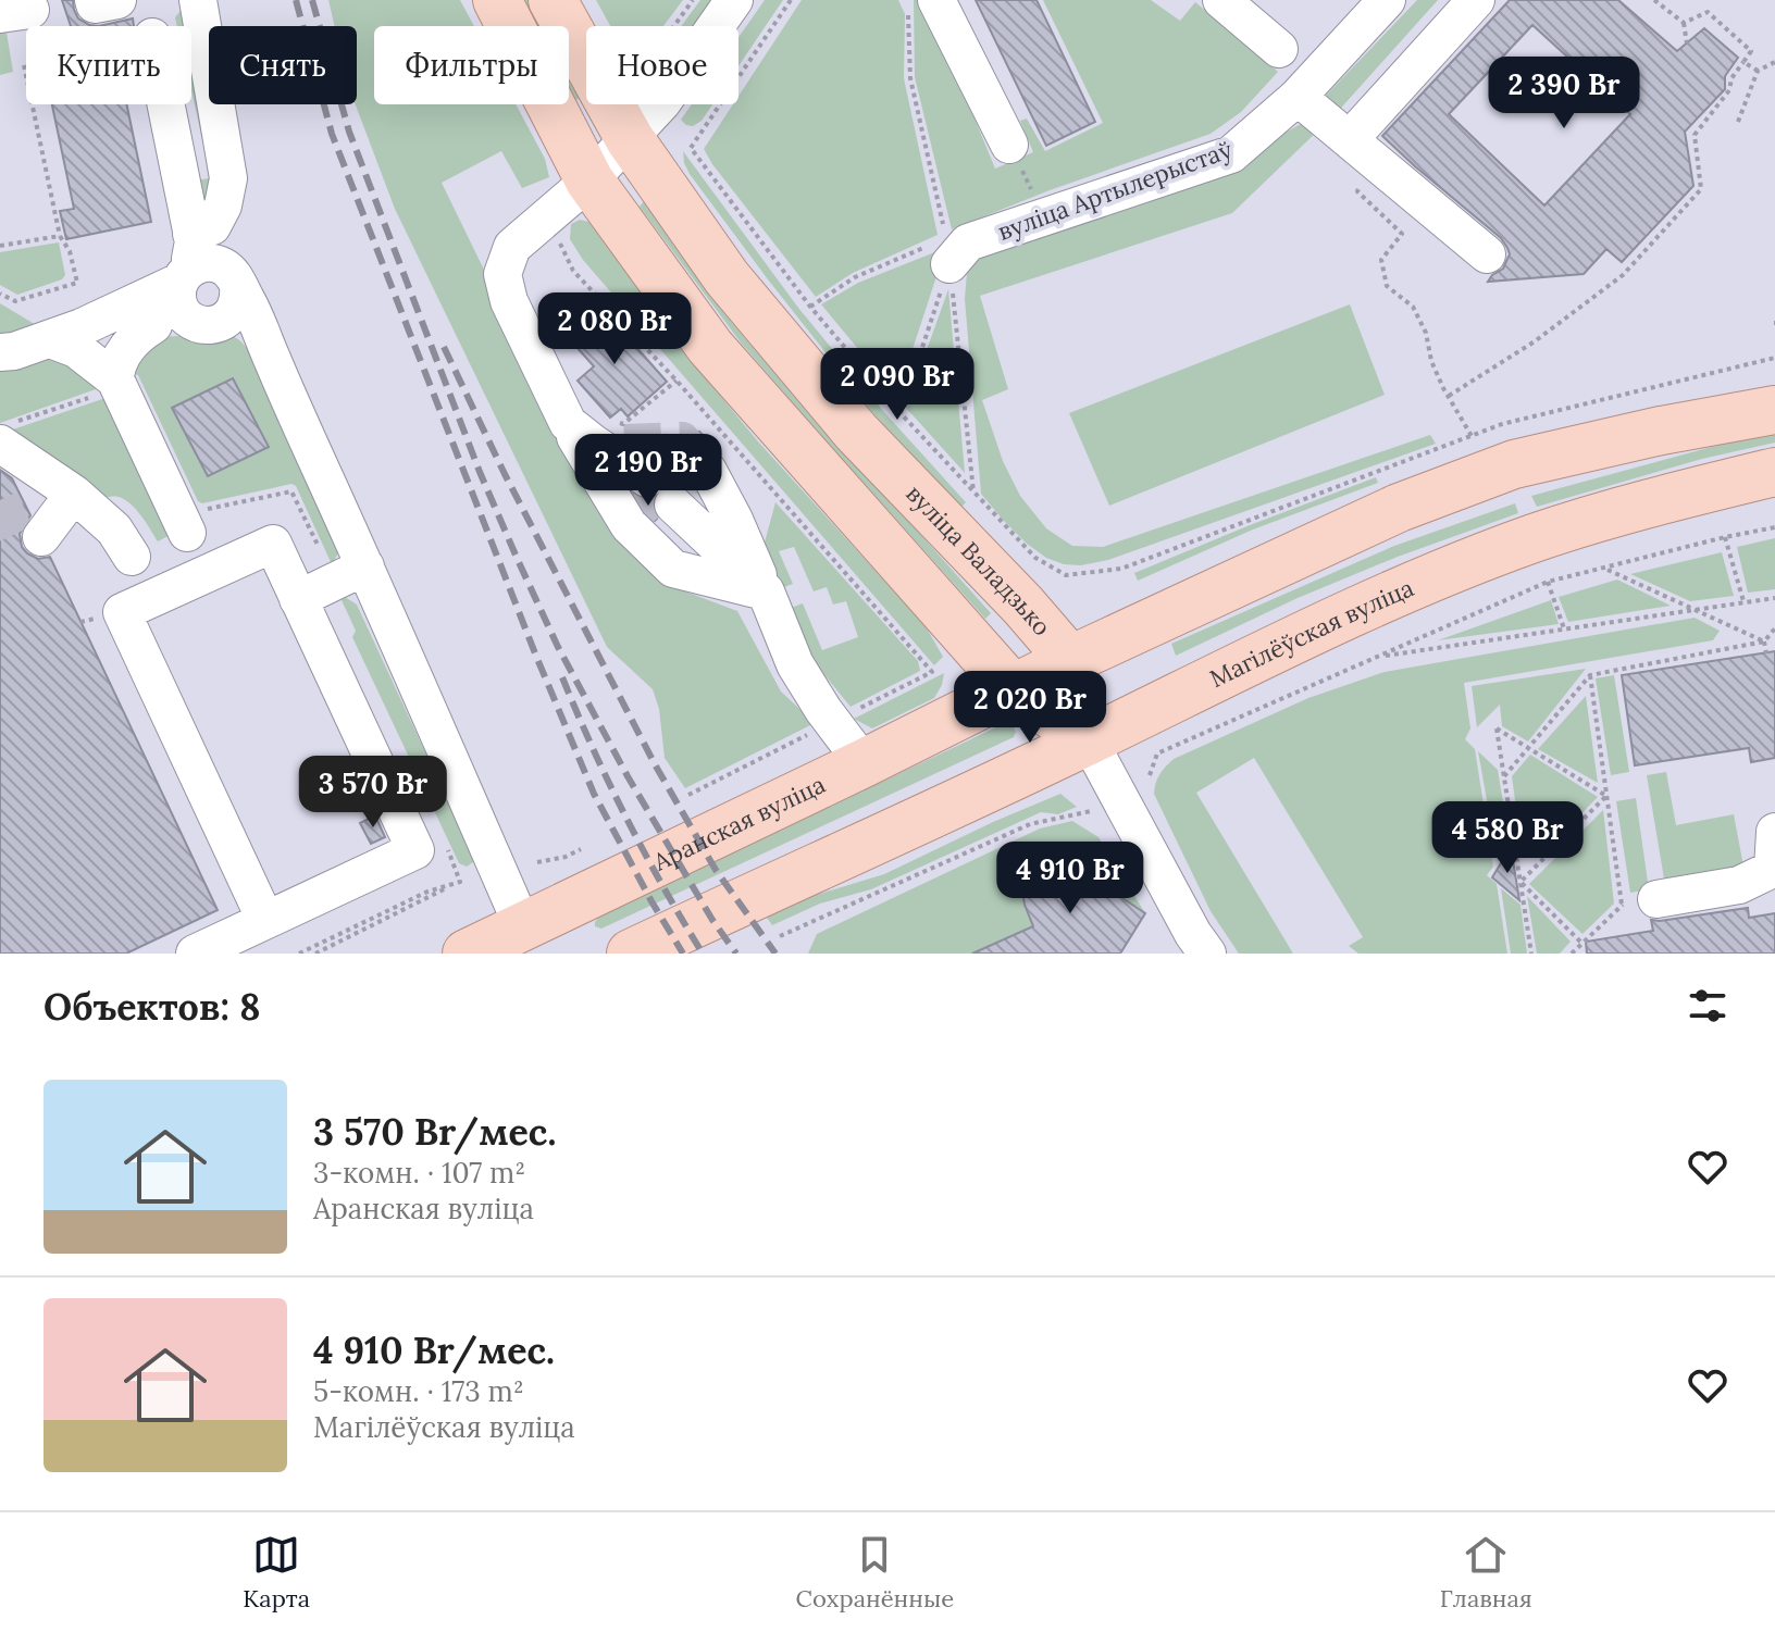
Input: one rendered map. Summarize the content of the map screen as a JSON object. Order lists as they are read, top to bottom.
{
  "streets": {
    "main road": ["вуліца Валадзько", "Магілёўская вуліца", "Аранская вуліца"],
    "street": ["вуліца Артылерыстаў"]
  },
  "crossings": [
    ["вуліца Валадзько", "Магілёўская вуліца"]
  ],
  "page": {
    "chip": [
      "Купить",
      "Снять",
      "Фильтры",
      "Новое"
    ],
    "price": [
      "2 390 Br",
      "2 080 Br",
      "2 090 Br",
      "2 190 Br",
      "2 020 Br",
      "3 570 Br",
      "4 580 Br",
      "4 910 Br"
    ],
    "heading": "Объектов: 8",
    "list": [
      {
        "name": "3 570 Br/мес.",
        "note": "3-комн. · 107 m² · Аранская вуліца"
      },
      {
        "name": "4 910 Br/мес.",
        "note": "5-комн. · 173 m² · Магілёўская вуліца"
      }
    ],
    "tabs": ["Карта", "Сохранённые", "Главная"]
  }
}
